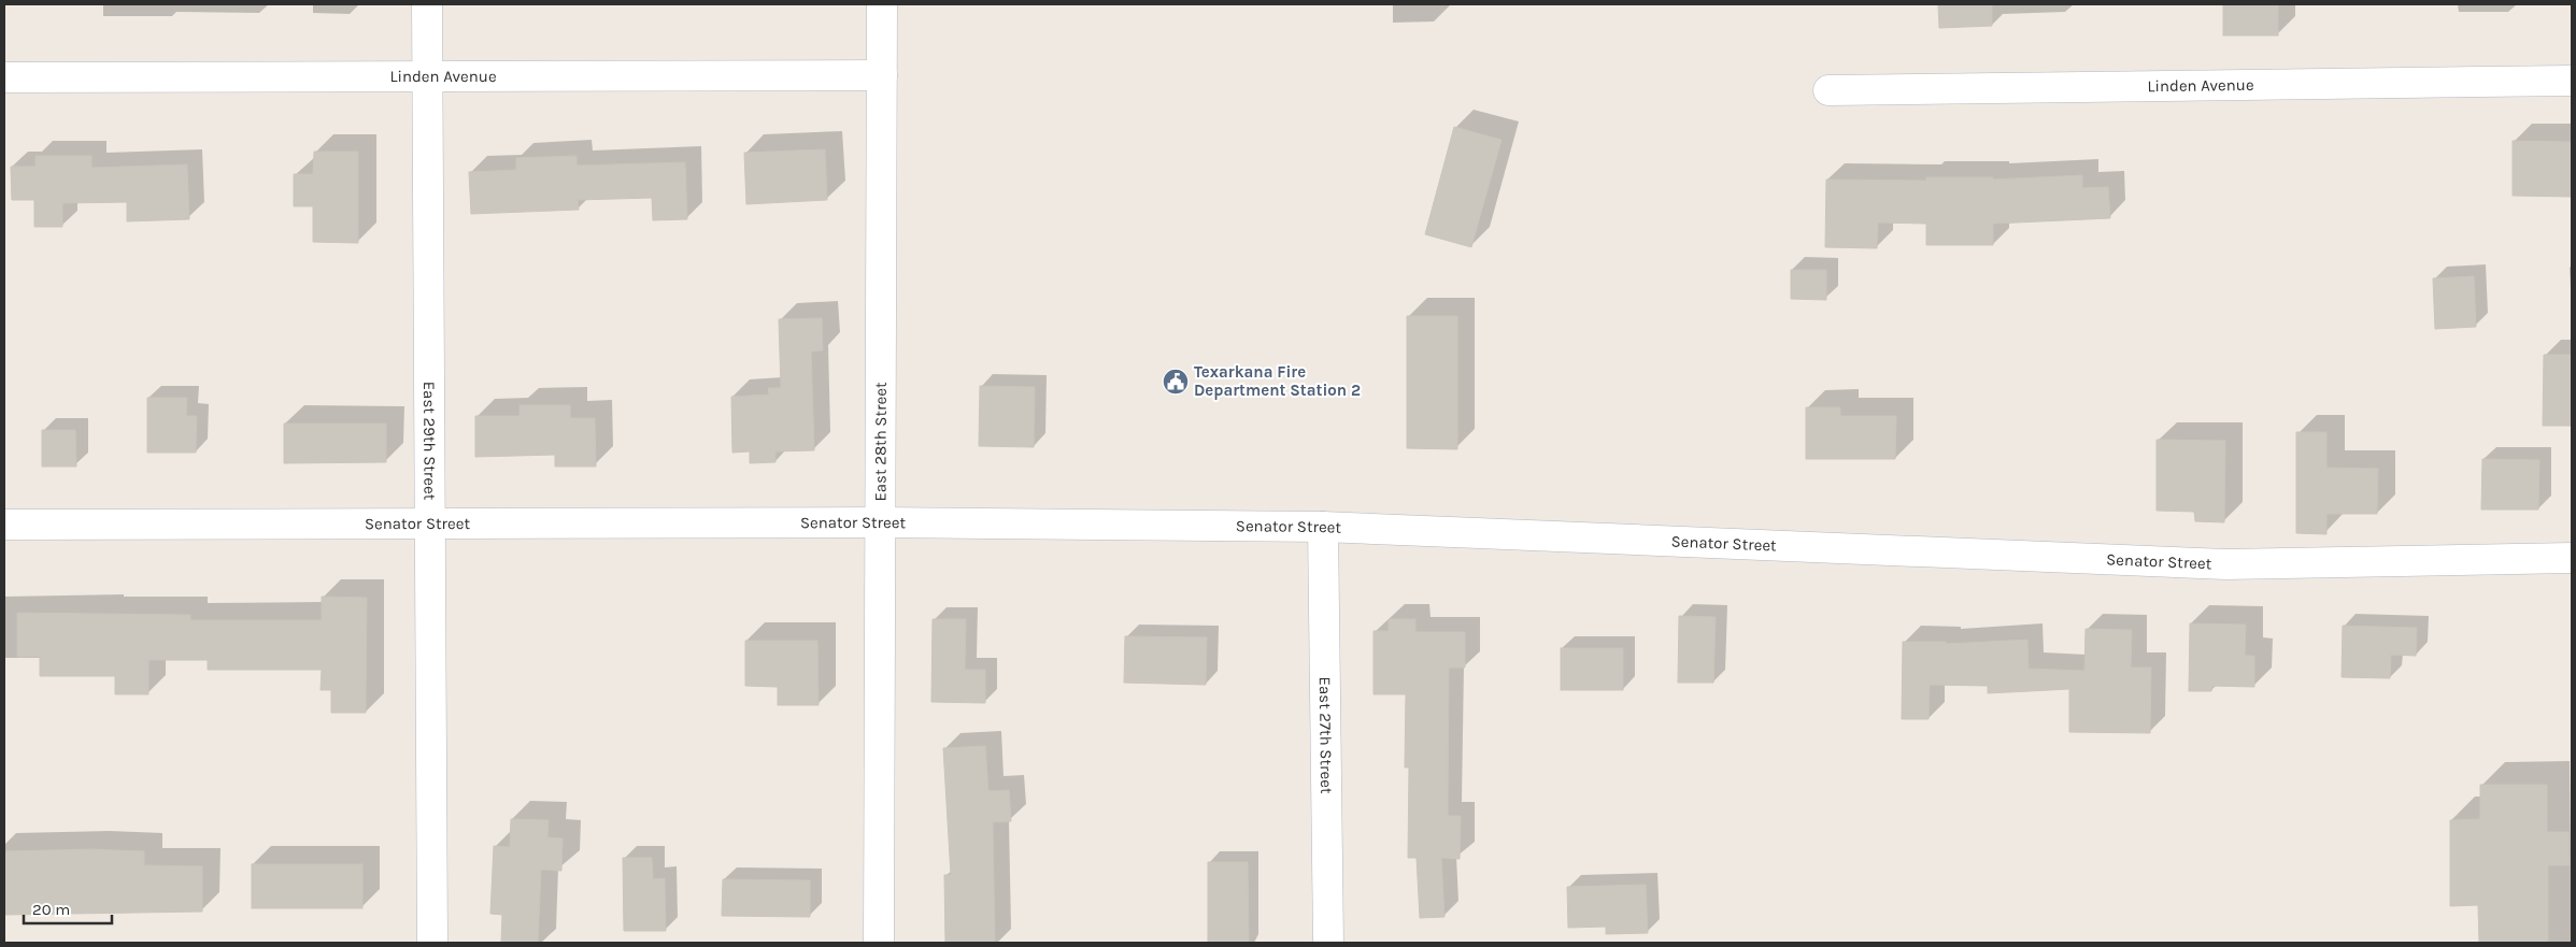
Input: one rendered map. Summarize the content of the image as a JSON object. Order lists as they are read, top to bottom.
{
  "streets": {
    "street": [
      "Linden Avenue",
      "East 29th Street",
      "East 28th Street",
      "Senator Street",
      "East 27th Street"
    ]
  },
  "crossings": [
    ["Linden Avenue", "East 29th Street"],
    ["Linden Avenue", "East 28th Street"],
    ["East 29th Street", "Senator Street"],
    ["East 28th Street", "Senator Street"],
    ["Senator Street", "East 27th Street"]
  ],
  "places": {
    "public building": ["Texarkana Fire Department Station 2"]
  },
  "scale_bar": "20 m"
}
